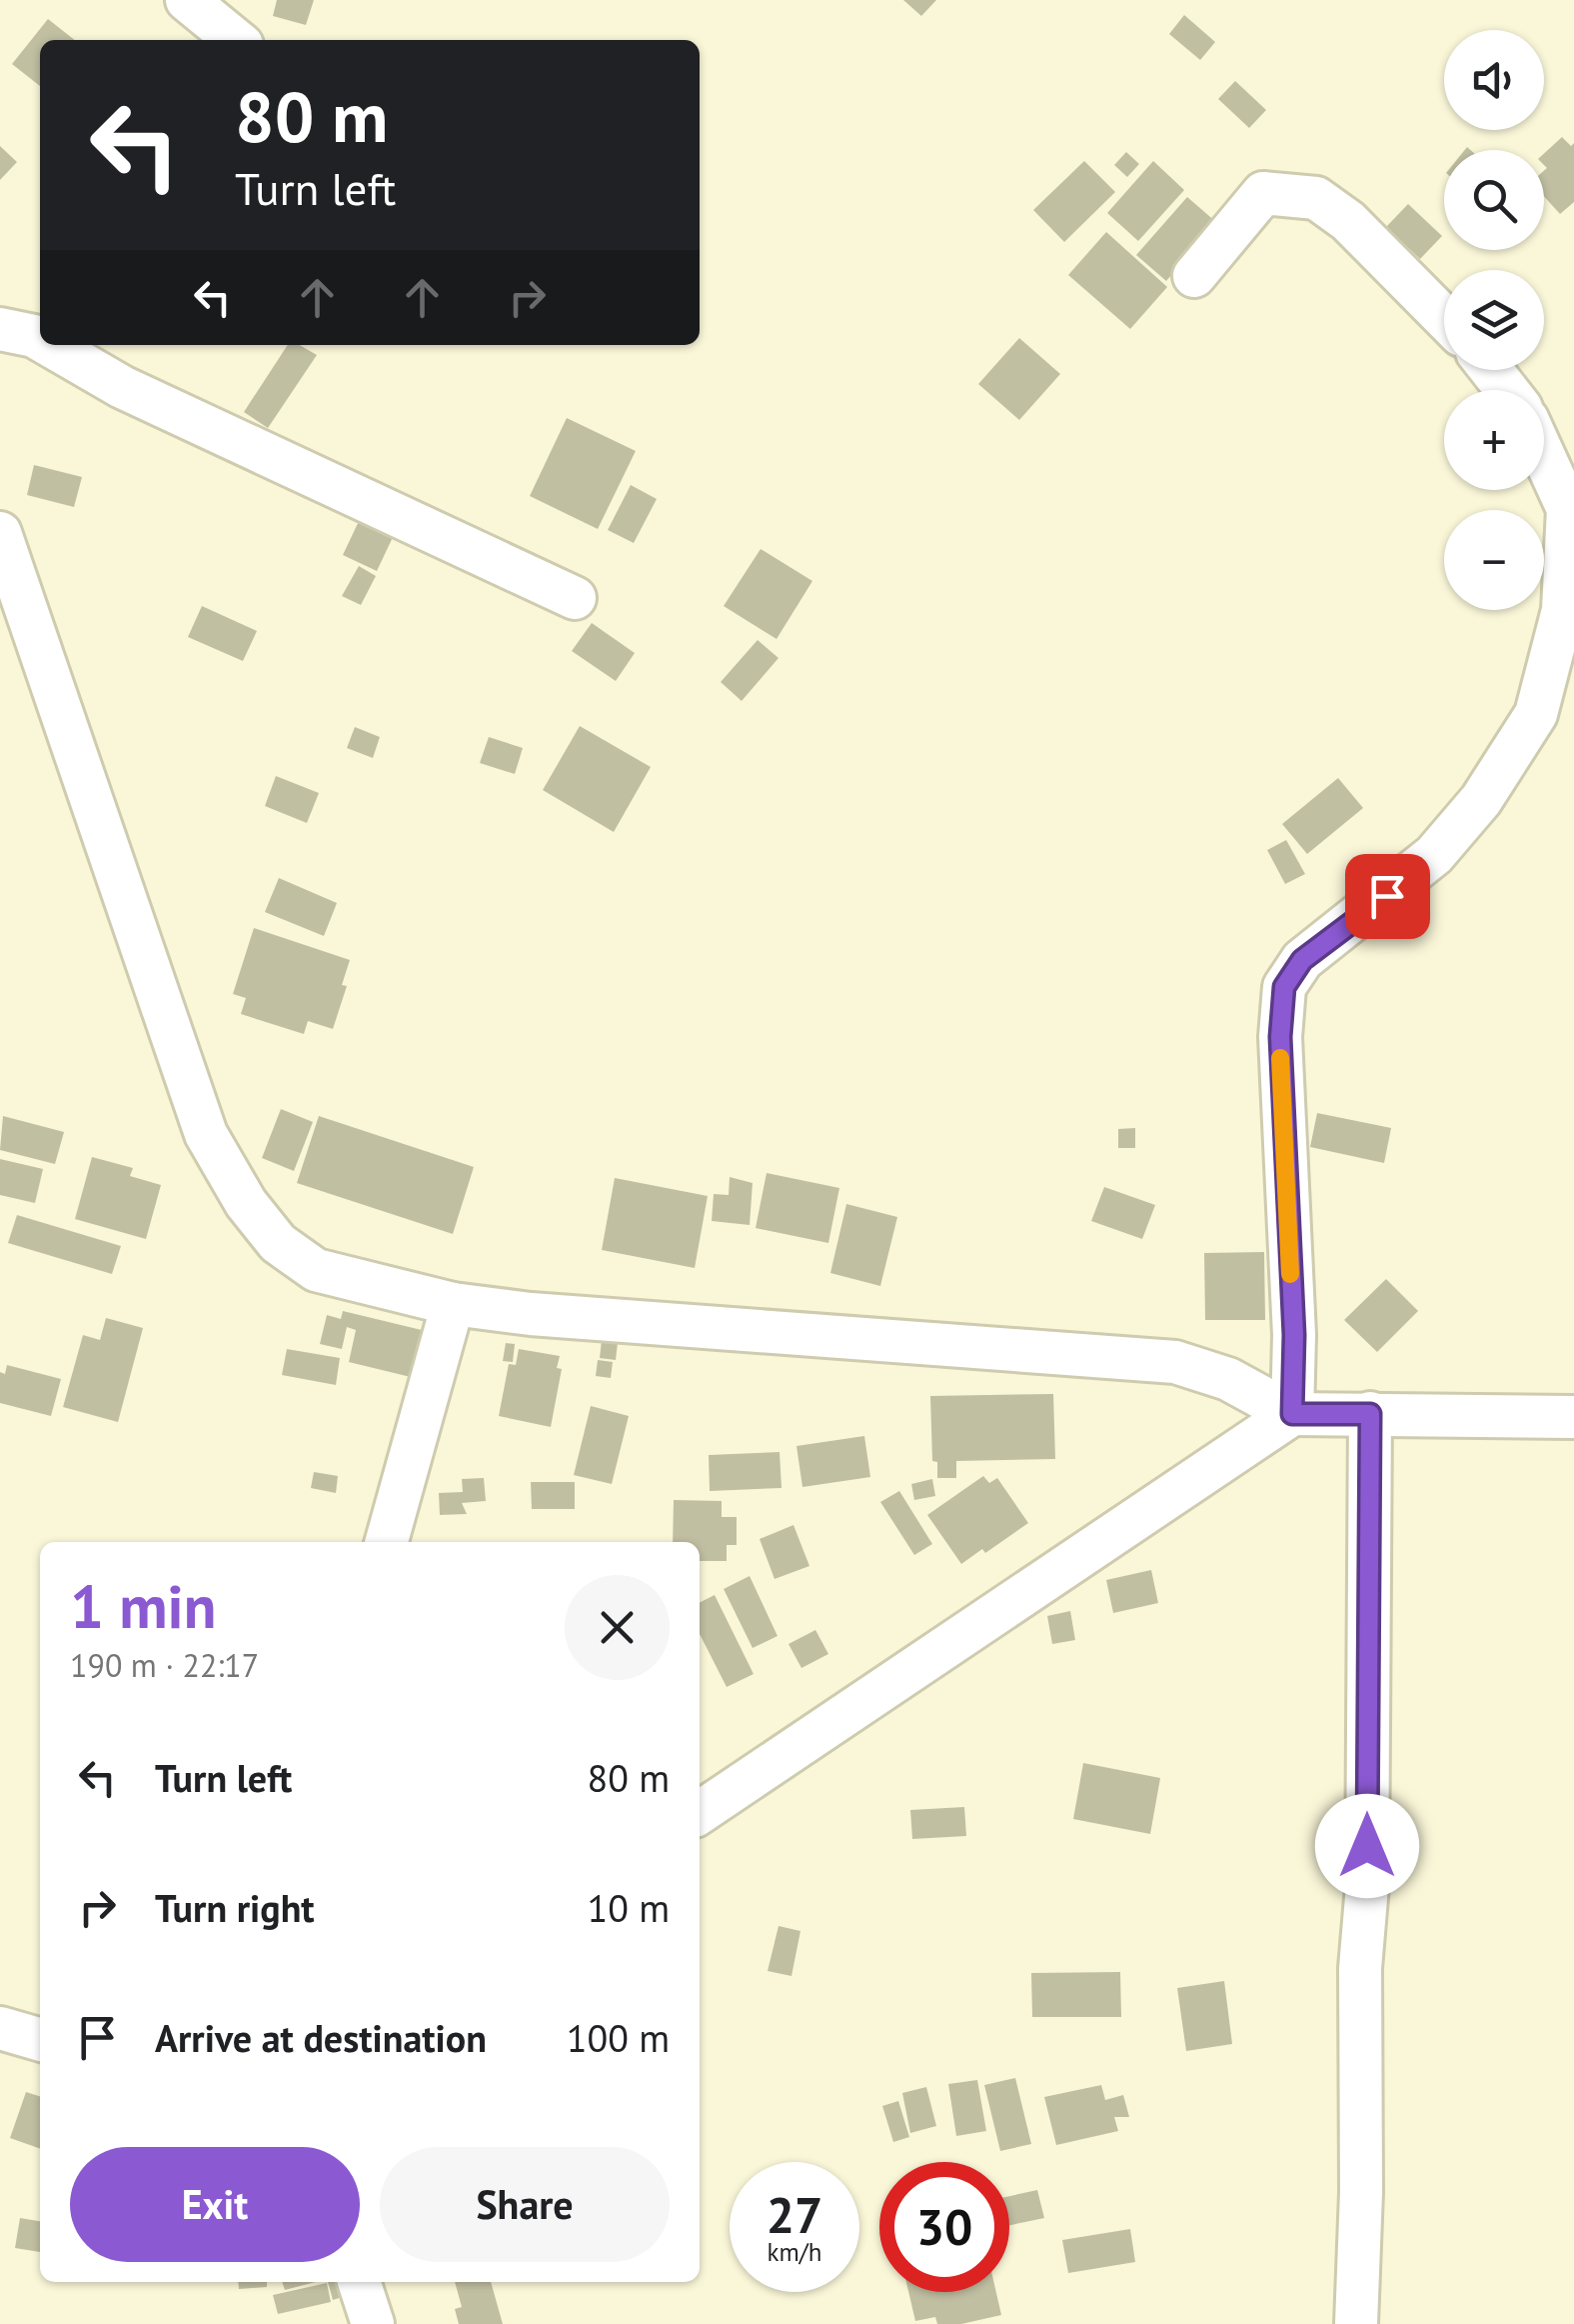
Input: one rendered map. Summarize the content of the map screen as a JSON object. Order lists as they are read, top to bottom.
{
  "page": {
    "map_buttons": ["+", "−"],
    "turn": ["80 m", "Turn left"],
    "heading": ["1 min", "190 m · 22:17"],
    "list": [
      {
        "name": "Turn left",
        "value": "80 m"
      },
      {
        "name": "Turn right",
        "value": "10 m"
      },
      {
        "name": "Arrive at destination",
        "value": "100 m"
      }
    ],
    "buttons": ["Exit", "Share"],
    "speed": "27 km/h",
    "limit": "30"
  }
}
